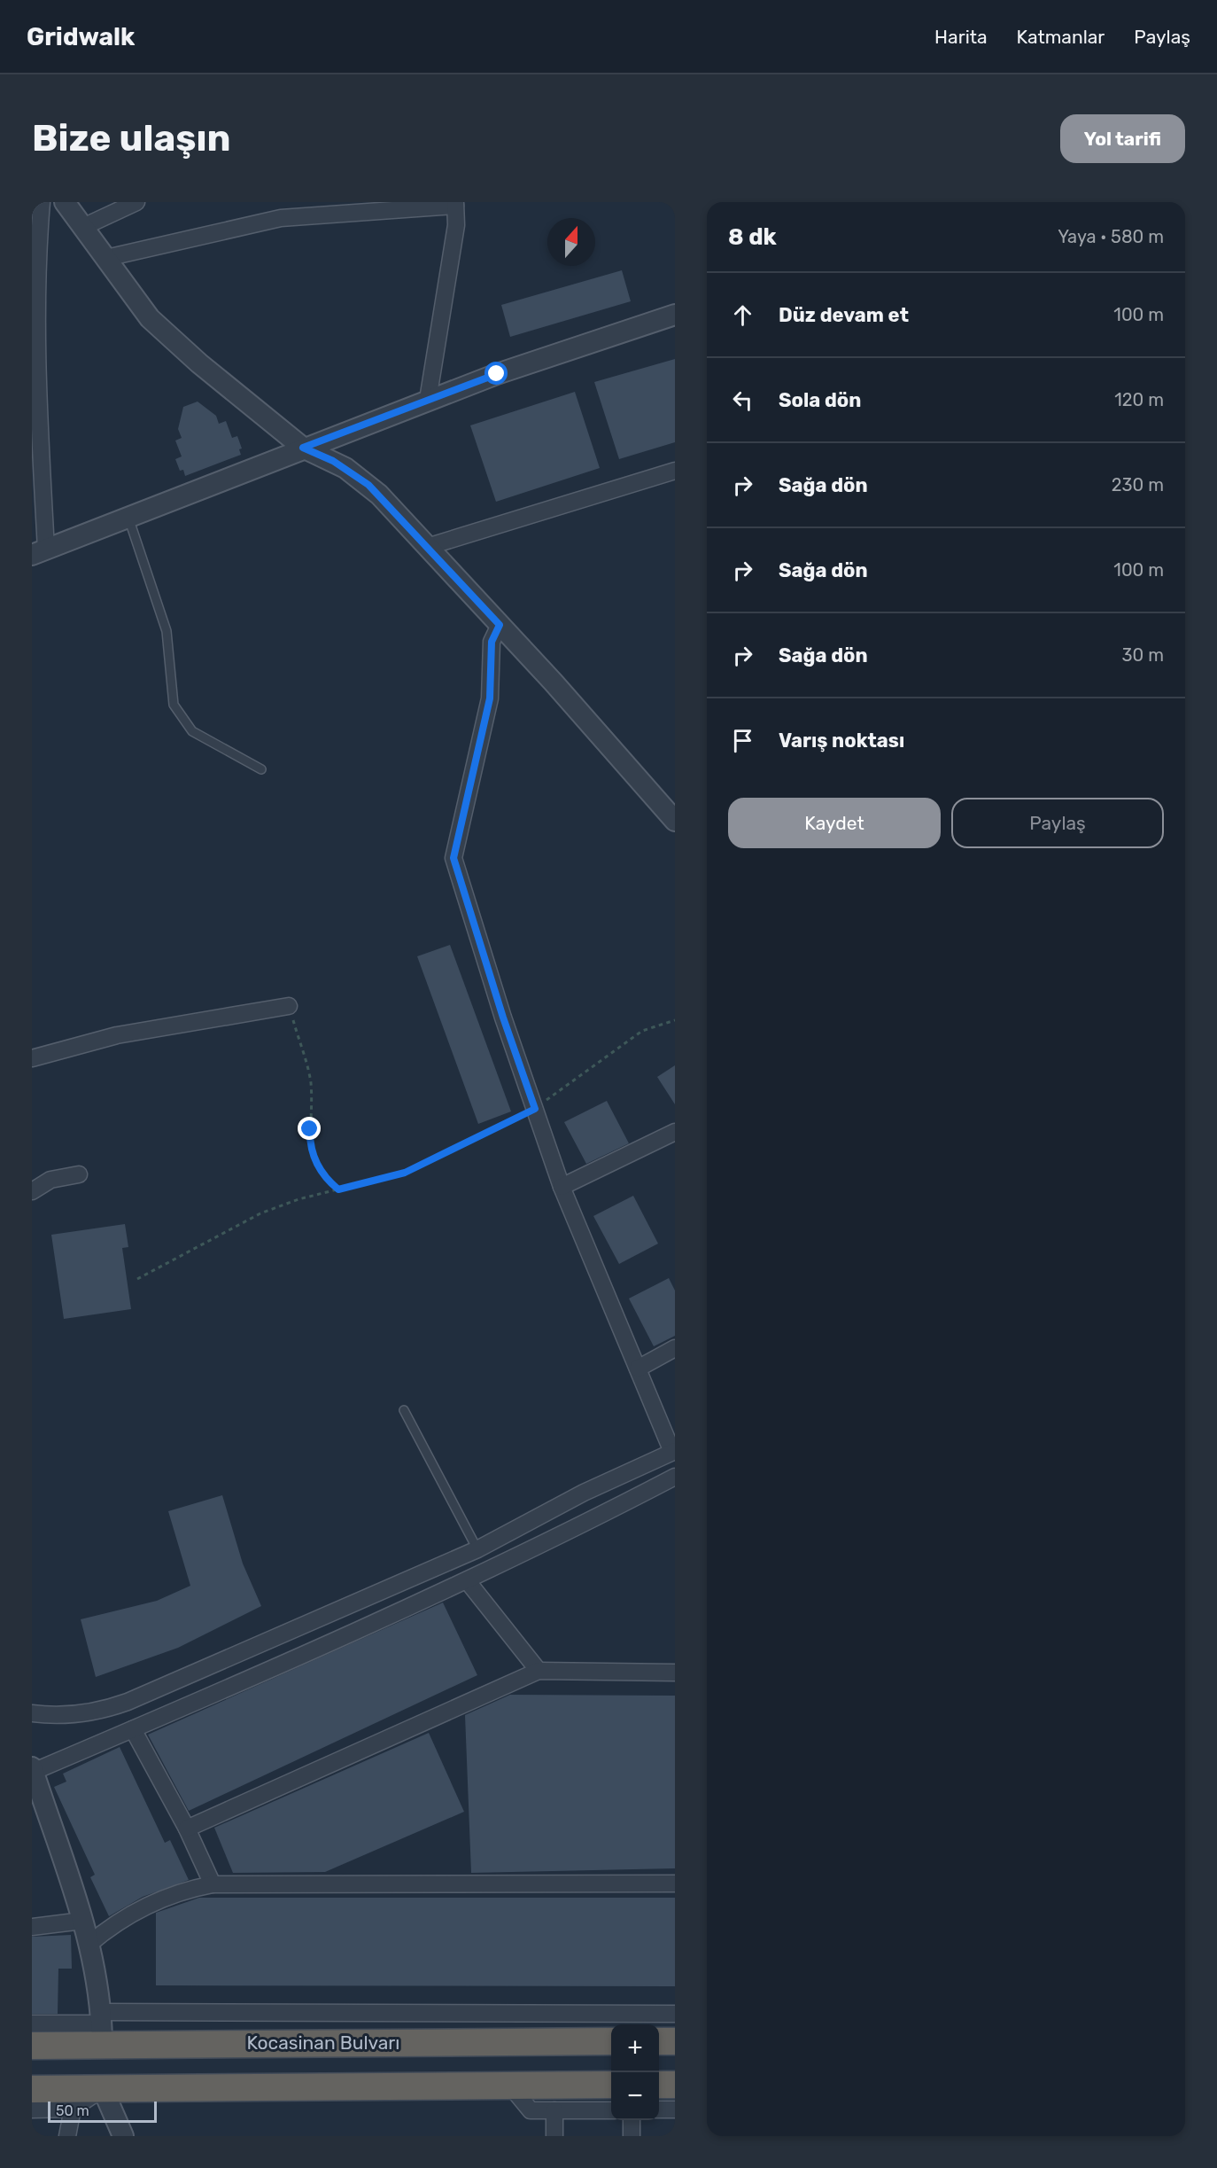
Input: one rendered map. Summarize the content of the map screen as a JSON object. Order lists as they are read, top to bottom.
{
  "streets": {
    "highway": ["Kocasinan Bulvarı"]
  },
  "scale_bar": "50 m",
  "north": "top",
  "page": {
    "header": "Gridwalk",
    "nav": ["Harita", "Katmanlar", "Paylaş"],
    "buttons": [
      "Yol tarifi",
      ["Kaydet", "Paylaş"]
    ],
    "title": "Bize ulaşın",
    "heading": ["8 dk", "Yaya · 580 m"],
    "list": [
      ["Düz devam et", "100 m"],
      ["Sola dön", "120 m"],
      ["Sağa dön", "230 m"],
      ["Sağa dön", "100 m"],
      ["Sağa dön", "30 m"],
      "Varış noktası"
    ],
    "map_buttons": ["+", "−"],
    "scale": "50 m"
  }
}
